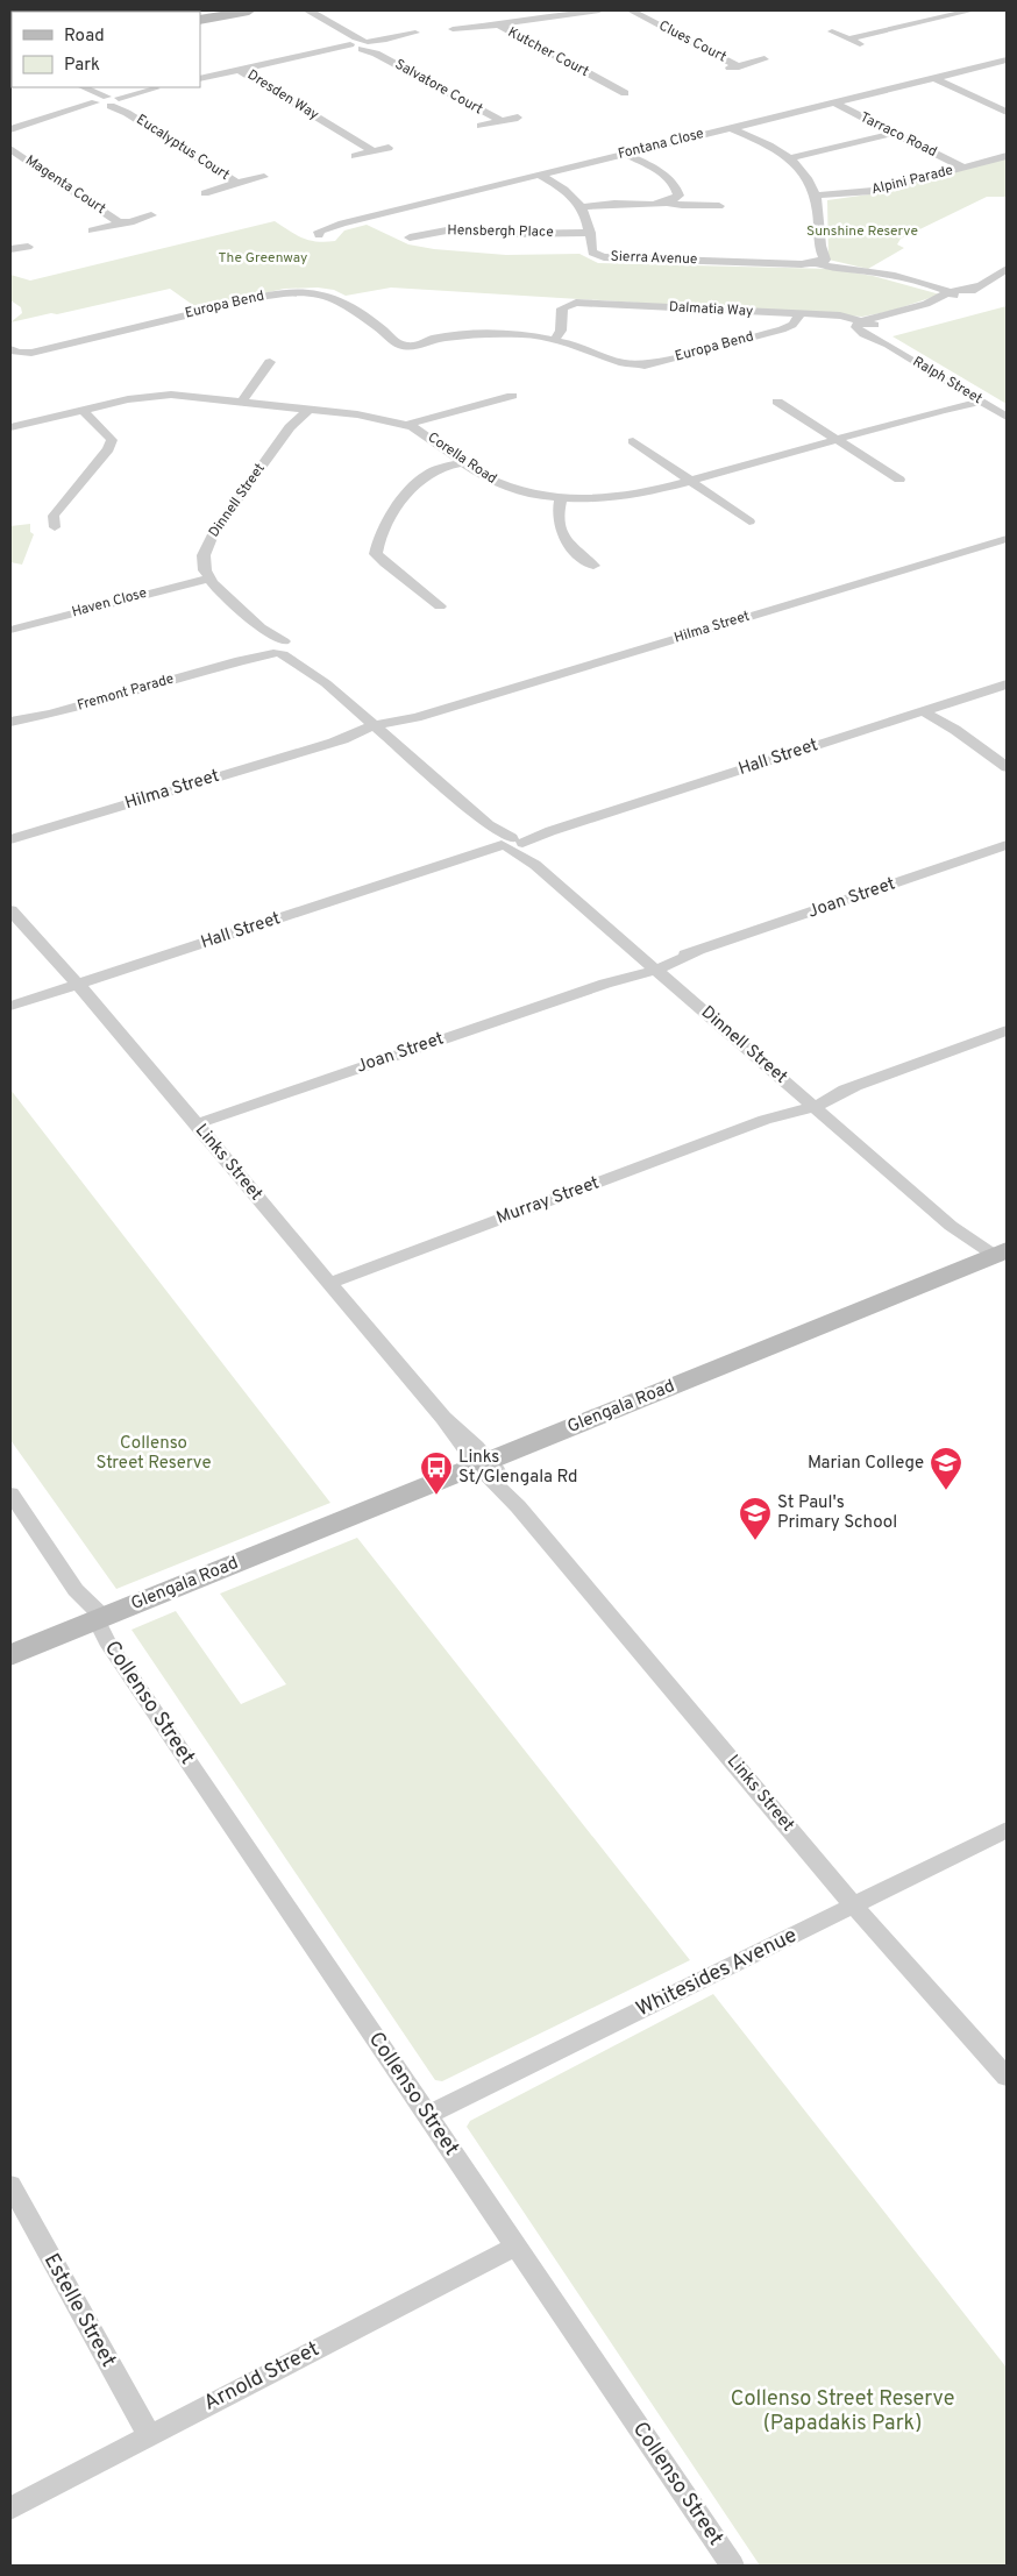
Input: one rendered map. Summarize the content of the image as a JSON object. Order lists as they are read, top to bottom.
{
  "streets": {
    "street": [
      "Clues Court",
      "Kutcher Court",
      "Salvatore Court",
      "Dresden Way",
      "Tarraco Road",
      "Fontana Close",
      "Eucalyptus Court",
      "Alpini Parade",
      "Magenta Court",
      "Hensbergh Place",
      "Sierra Avenue",
      "Europa Bend",
      "Dalmatia Way",
      "Ralph Street",
      "Corella Road",
      "Dinnell Street",
      "Haven Close",
      "Hilma Street",
      "Fremont Parade",
      "Hall Street",
      "Joan Street",
      "Links Street",
      "Murray Street",
      "Glengala Road",
      "Collenso Street",
      "Whitesides Avenue",
      "Estelle Street",
      "Arnold Street"
    ]
  },
  "crossings": [
    ["Salvatore Court", "Dresden Way"],
    ["Tarraco Road", "Fontana Close"],
    ["Tarraco Road", "Alpini Parade"],
    ["Fontana Close", "Sierra Avenue"],
    ["Hensbergh Place", "Sierra Avenue"],
    ["Europa Bend", "Dalmatia Way"],
    ["Dalmatia Way", "Ralph Street"],
    ["Ralph Street", "Corella Road"],
    ["Corella Road", "Dinnell Street"],
    ["Dinnell Street", "Haven Close"],
    ["Dinnell Street", "Hilma Street"],
    ["Dinnell Street", "Fremont Parade"],
    ["Dinnell Street", "Hall Street"],
    ["Dinnell Street", "Joan Street"],
    ["Dinnell Street", "Murray Street"],
    ["Dinnell Street", "Glengala Road"],
    ["Hall Street", "Links Street"],
    ["Joan Street", "Links Street"],
    ["Links Street", "Murray Street"],
    ["Links Street", "Glengala Road"],
    ["Links Street", "Whitesides Avenue"],
    ["Glengala Road", "Collenso Street"],
    ["Collenso Street", "Whitesides Avenue"],
    ["Collenso Street", "Arnold Street"],
    ["Estelle Street", "Arnold Street"]
  ],
  "parks": [
    "Sunshine Reserve",
    "The Greenway",
    "Collenso Street Reserve",
    "Collenso Street Reserve (Papadakis Park)"
  ],
  "places": {
    "school or university": ["Marian College", "St Paul's Primary School"],
    "bus stop": ["Links St/Glengala Rd"]
  },
  "legend": ["Road", "Park"]
}
